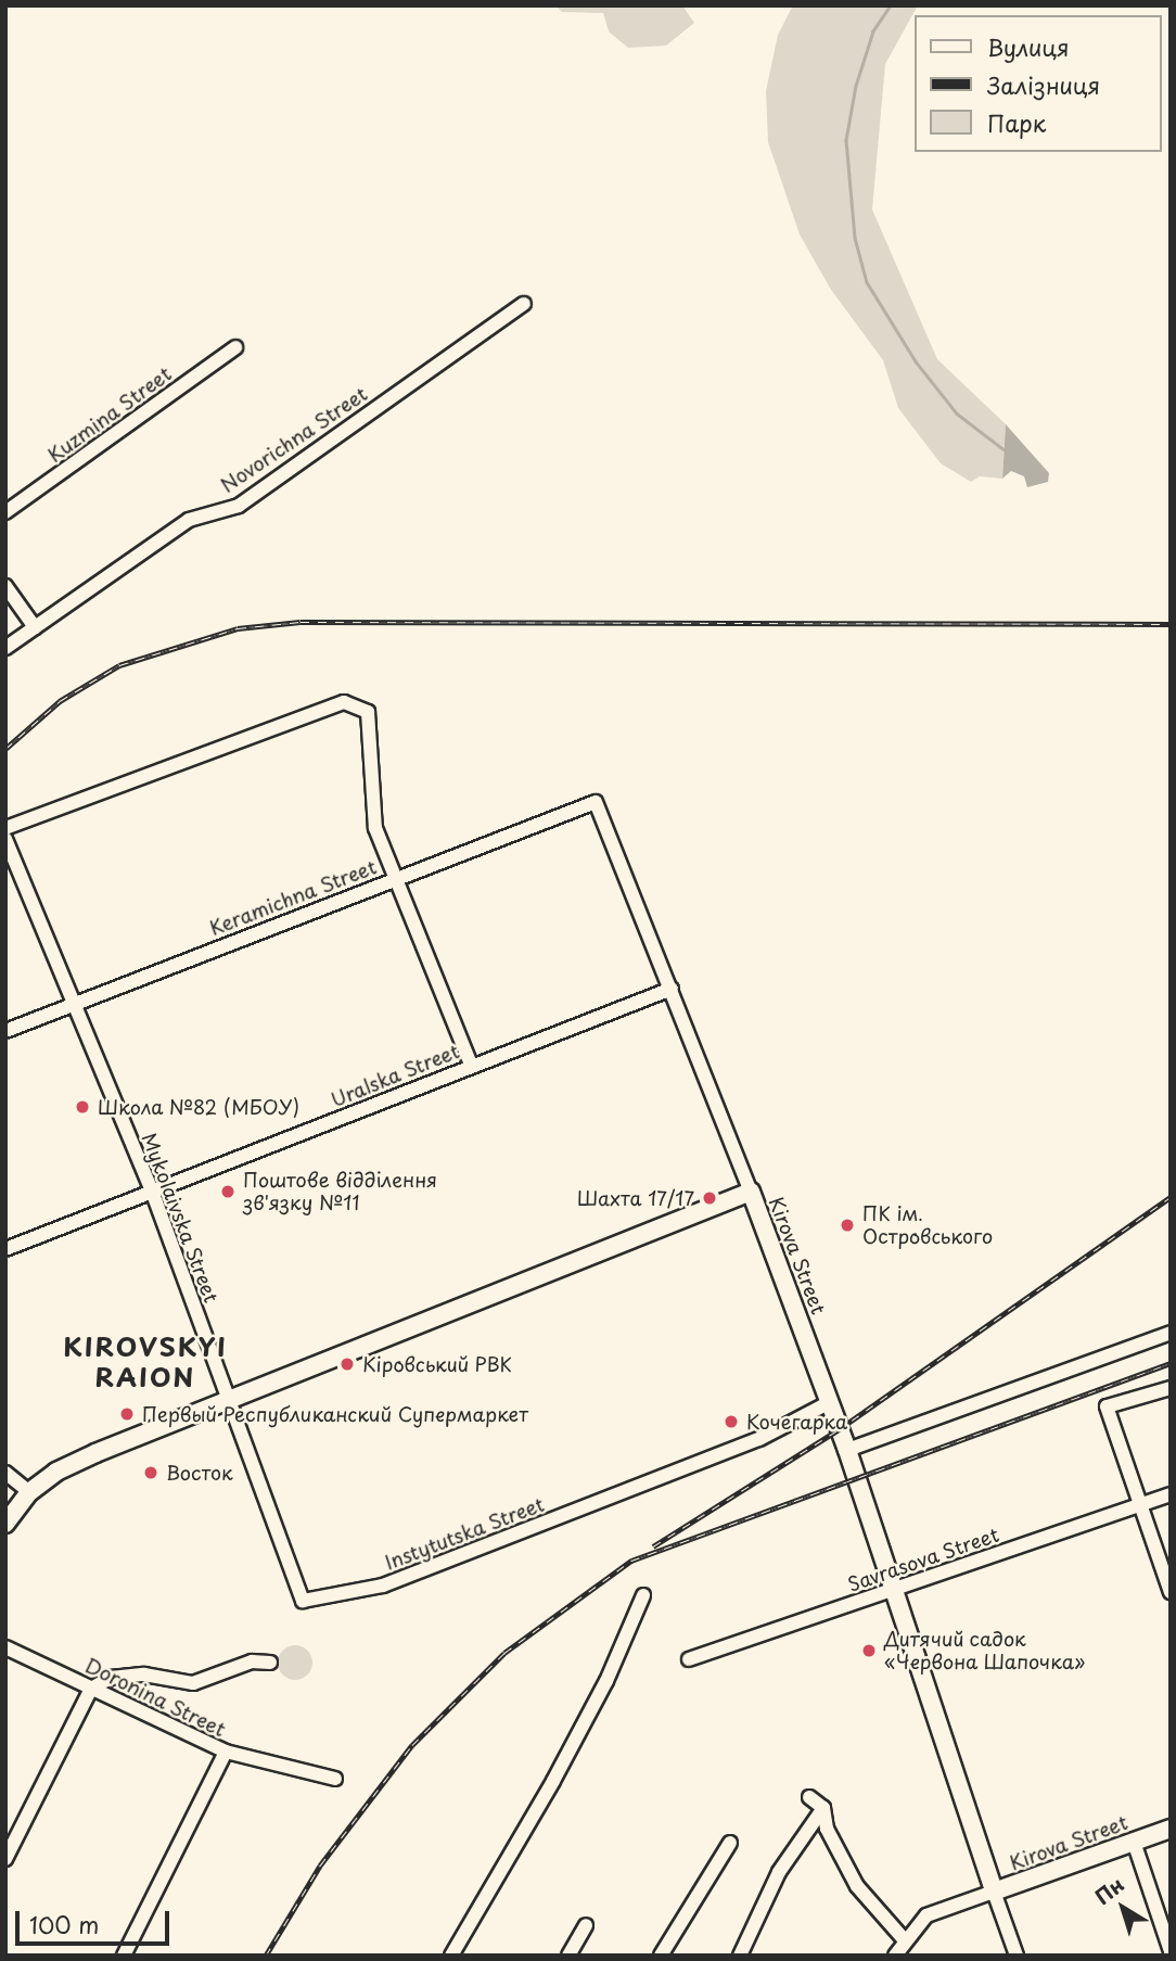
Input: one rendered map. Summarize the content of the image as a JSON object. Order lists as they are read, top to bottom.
{
  "streets": {
    "main road": ["Kirova Street"],
    "street": [
      "Kuzmina Street",
      "Novorichna Street",
      "Keramichna Street",
      "Uralska Street",
      "Mykolaivska Street",
      "Instytutska Street",
      "Savrasova Street",
      "Doronina Street"
    ]
  },
  "crossings": [
    ["Keramichna Street", "Uralska Street"],
    ["Keramichna Street", "Mykolaivska Street"],
    ["Uralska Street", "Mykolaivska Street"],
    ["Mykolaivska Street", "Kirova Street"],
    ["Mykolaivska Street", "Instytutska Street"],
    ["Kirova Street", "Instytutska Street"],
    ["Kirova Street", "Savrasova Street"]
  ],
  "districts": ["KIROVSKYI RAION"],
  "places": [
    "Школа №82 (МБОУ)",
    "Поштове відділення зв'язку №11",
    "Шахта 17/17",
    "ПК ім. Островського",
    "Кіровський РВК",
    "Первый Республиканский Супермаркет",
    "Кочегарка",
    "Восток",
    "Дитячий садок «Червона Шапочка»"
  ],
  "legend": ["Вулиця", "Залізниця", "Парк"],
  "scale_bar": "100 m",
  "north": "top left"
}
